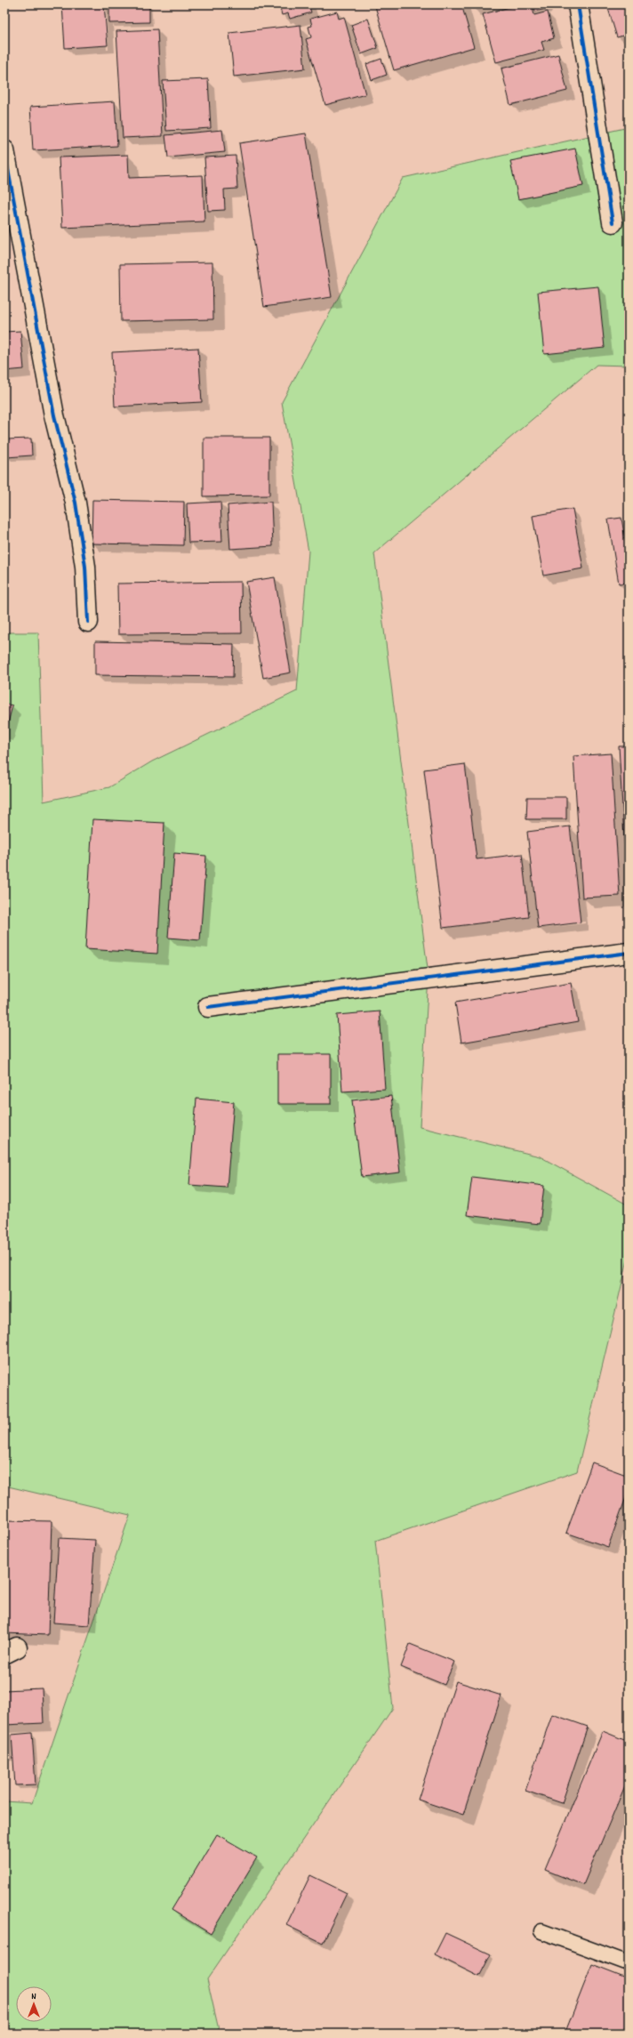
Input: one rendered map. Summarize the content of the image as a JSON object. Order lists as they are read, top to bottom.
{
  "north": "top"
}
